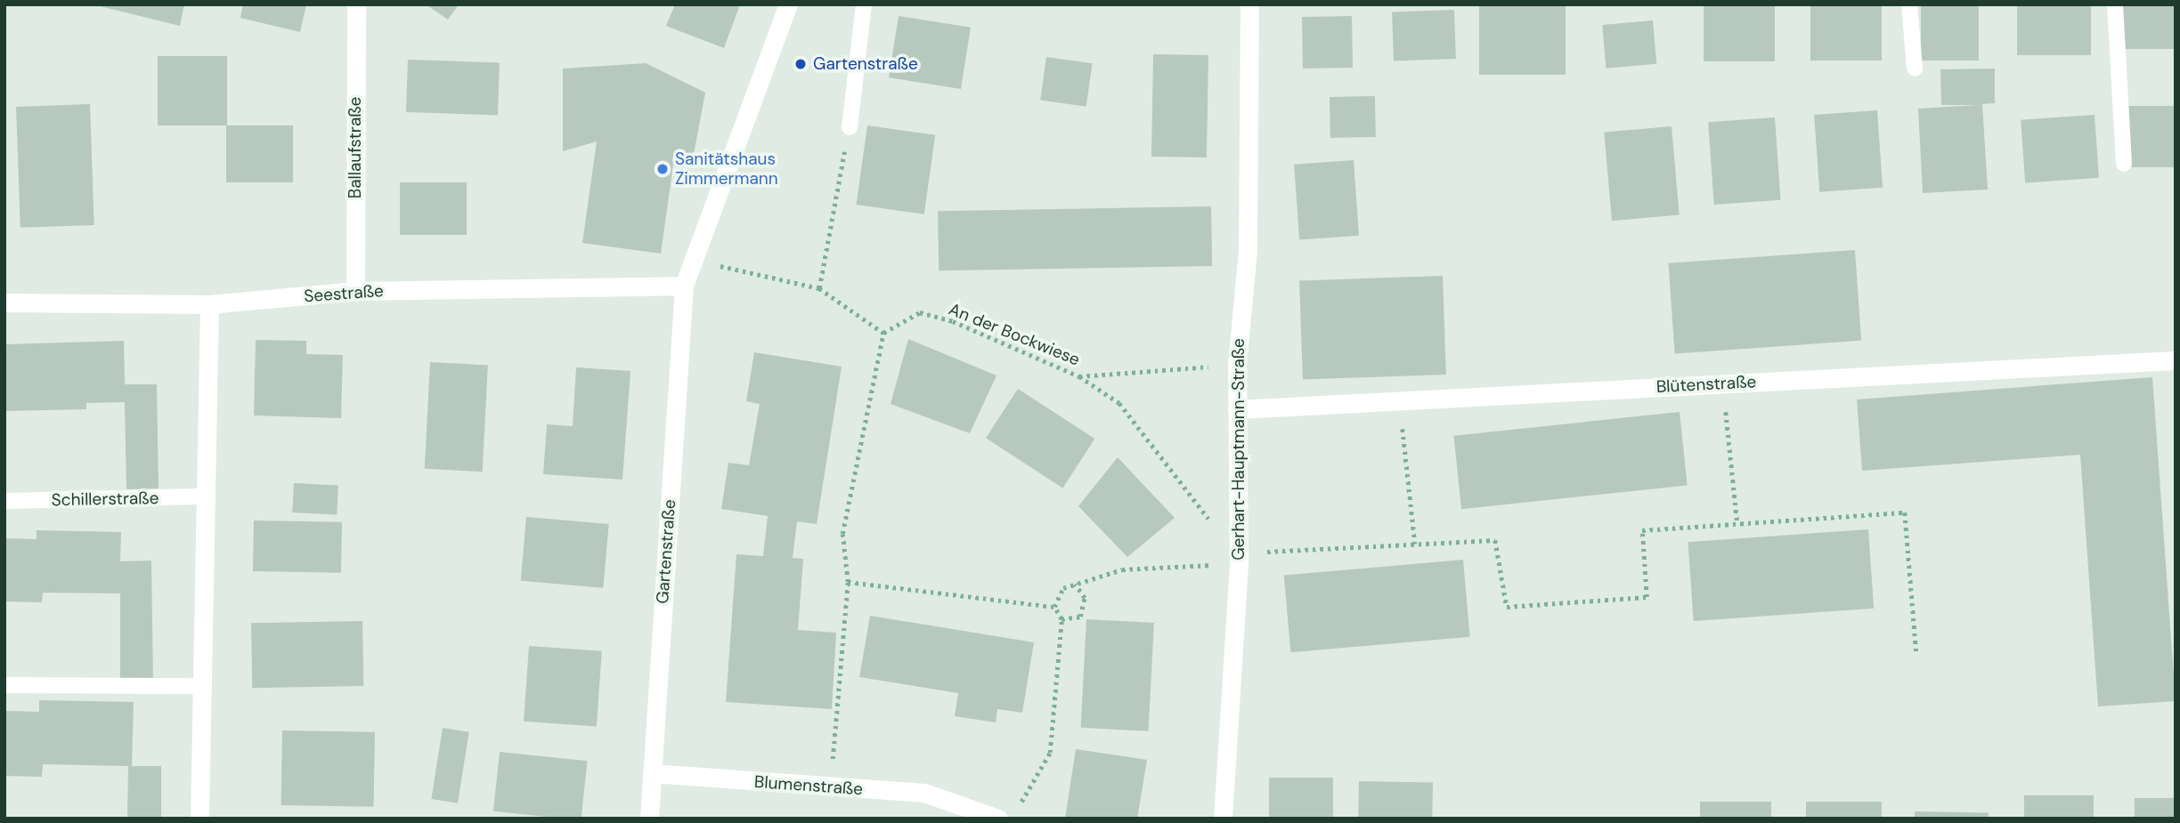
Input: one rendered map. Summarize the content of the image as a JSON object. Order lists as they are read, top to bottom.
{
  "streets": {
    "street": [
      "Ballaufstraße",
      "Seestraße",
      "Blütenstraße",
      "Gerhart-Hauptmann-Straße",
      "Gartenstraße",
      "Blumenstraße"
    ],
    "lane": ["Schillerstraße"],
    "path": ["An der Bockwiese"]
  },
  "crossings": [
    ["Ballaufstraße", "Seestraße"],
    ["Seestraße", "Gartenstraße"],
    ["An der Bockwiese", "Gerhart-Hauptmann-Straße"],
    ["Blütenstraße", "Gerhart-Hauptmann-Straße"],
    ["Gartenstraße", "Blumenstraße"]
  ],
  "places": ["Gartenstraße", "Sanitätshaus Zimmermann"]
}
